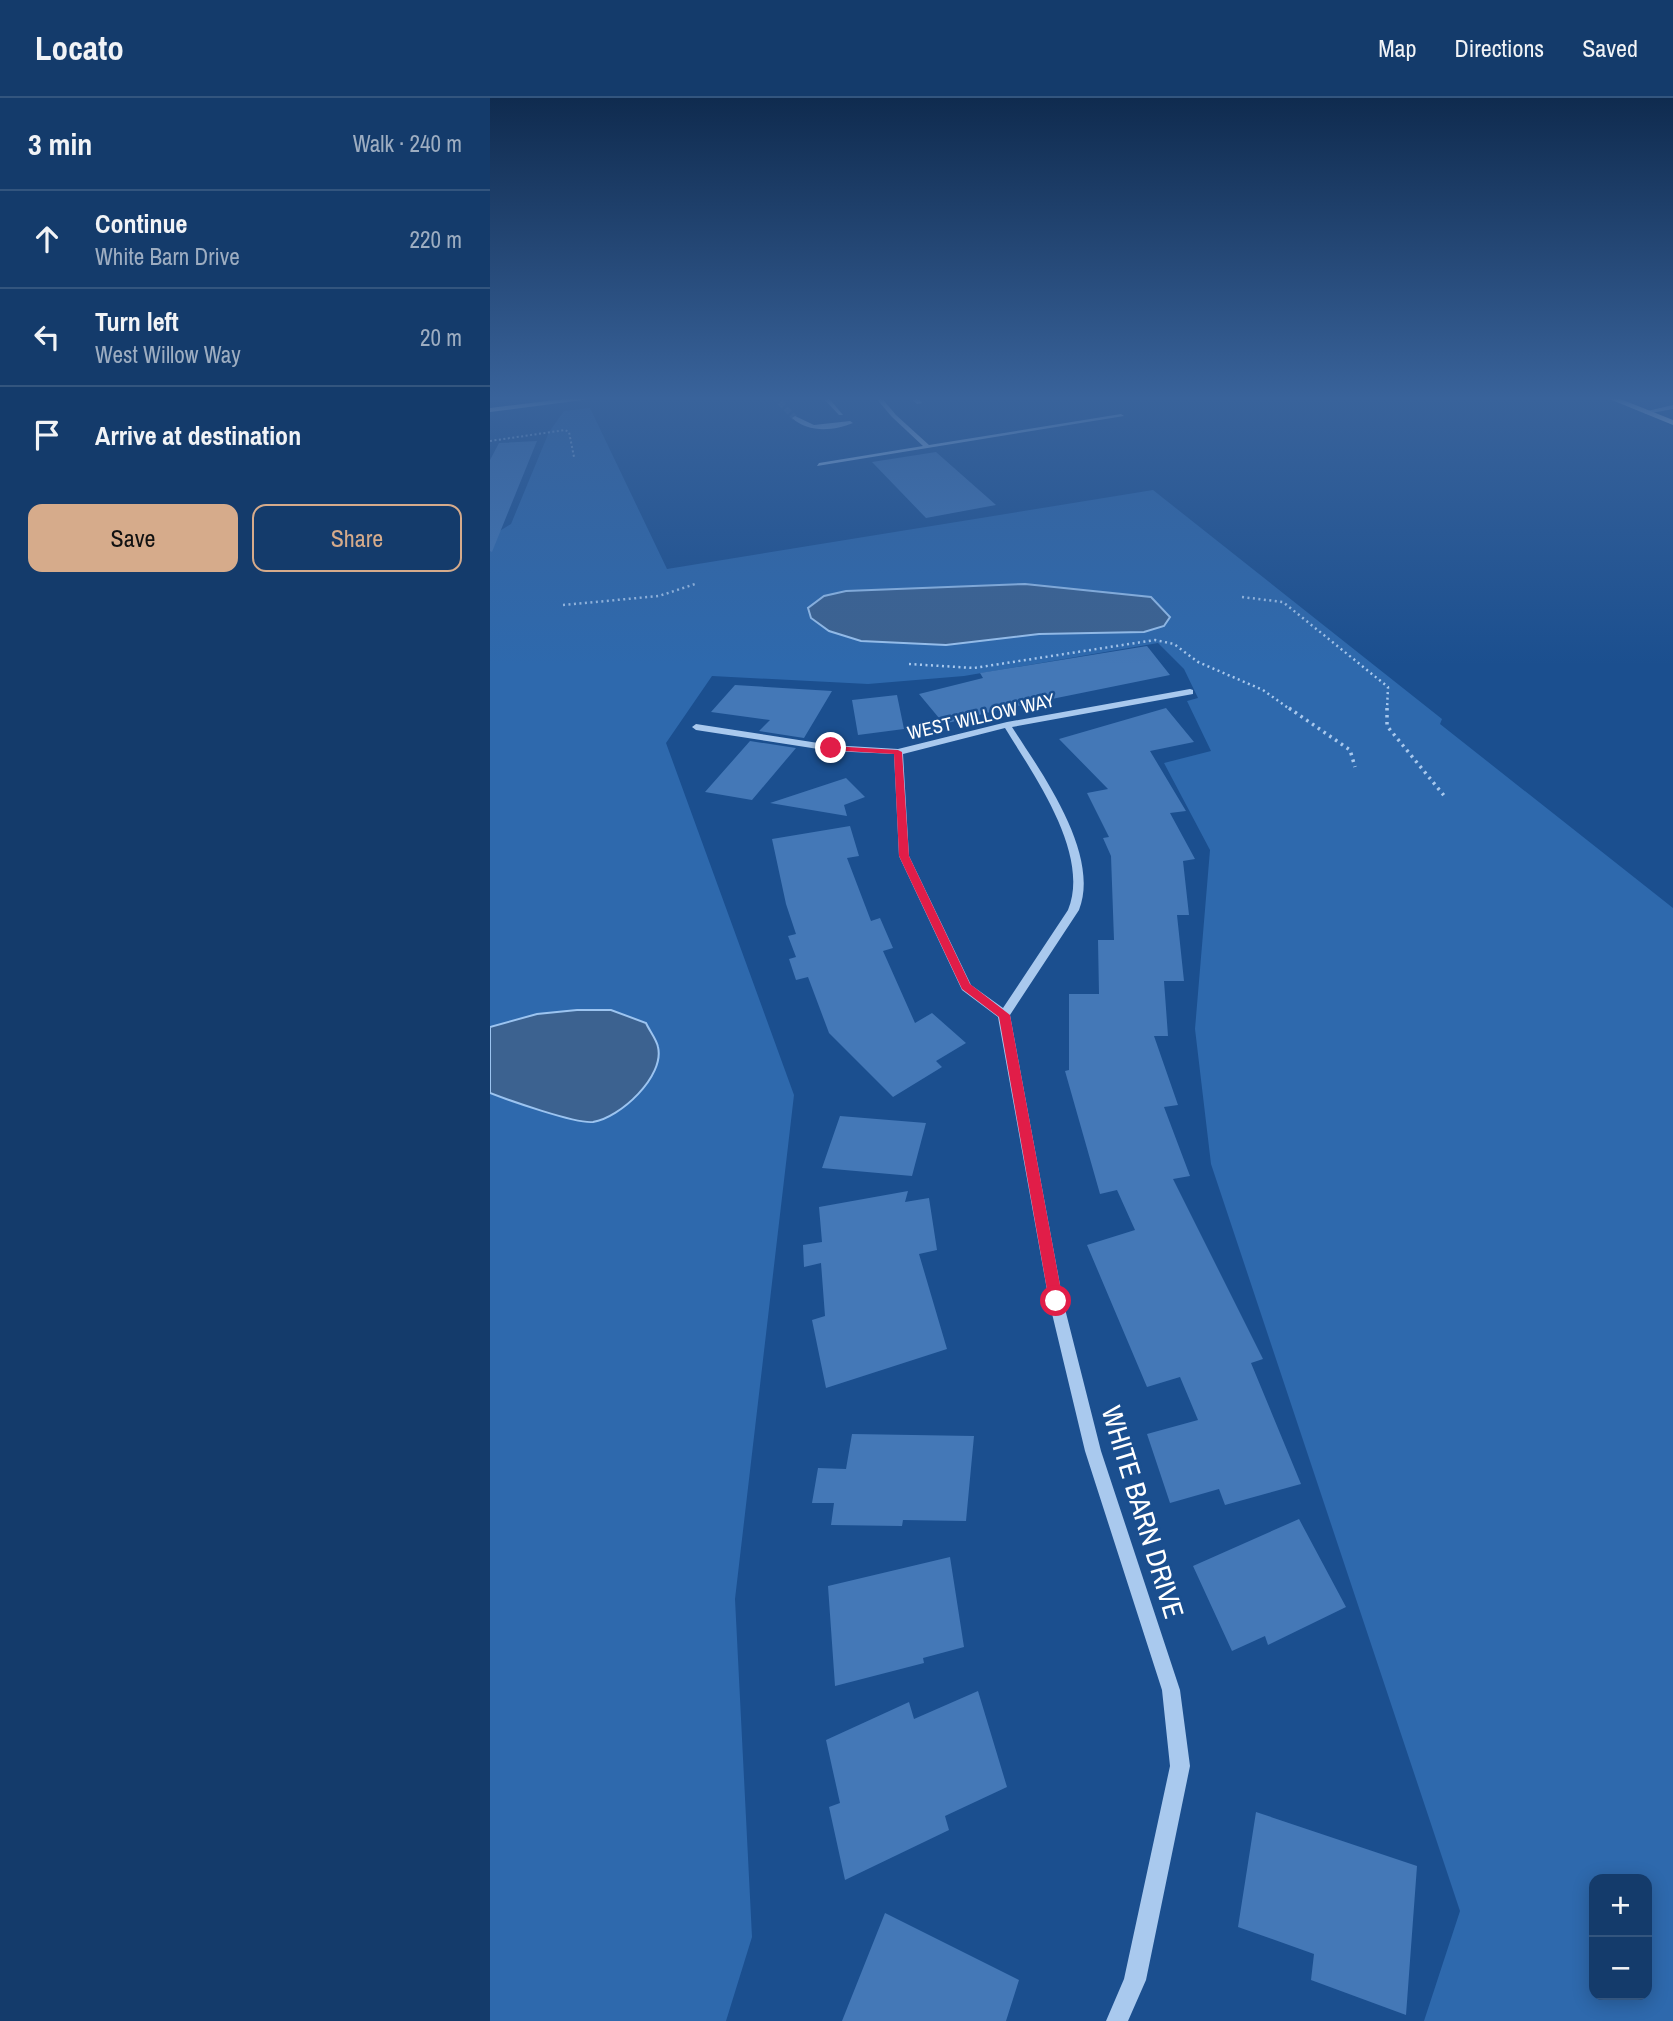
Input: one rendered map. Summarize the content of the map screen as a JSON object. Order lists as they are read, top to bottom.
{
  "streets": {
    "street": ["WEST WILLOW WAY", "WHITE BARN DRIVE"]
  },
  "page": {
    "header": "Locato",
    "nav": ["Map", "Directions", "Saved"],
    "heading": ["3 min", "Walk · 240 m"],
    "list": [
      ["Continue", "White Barn Drive", "220 m"],
      ["Turn left", "West Willow Way", "20 m"],
      "Arrive at destination"
    ],
    "buttons": ["Save", "Share"],
    "map_buttons": ["+", "−"]
  }
}
